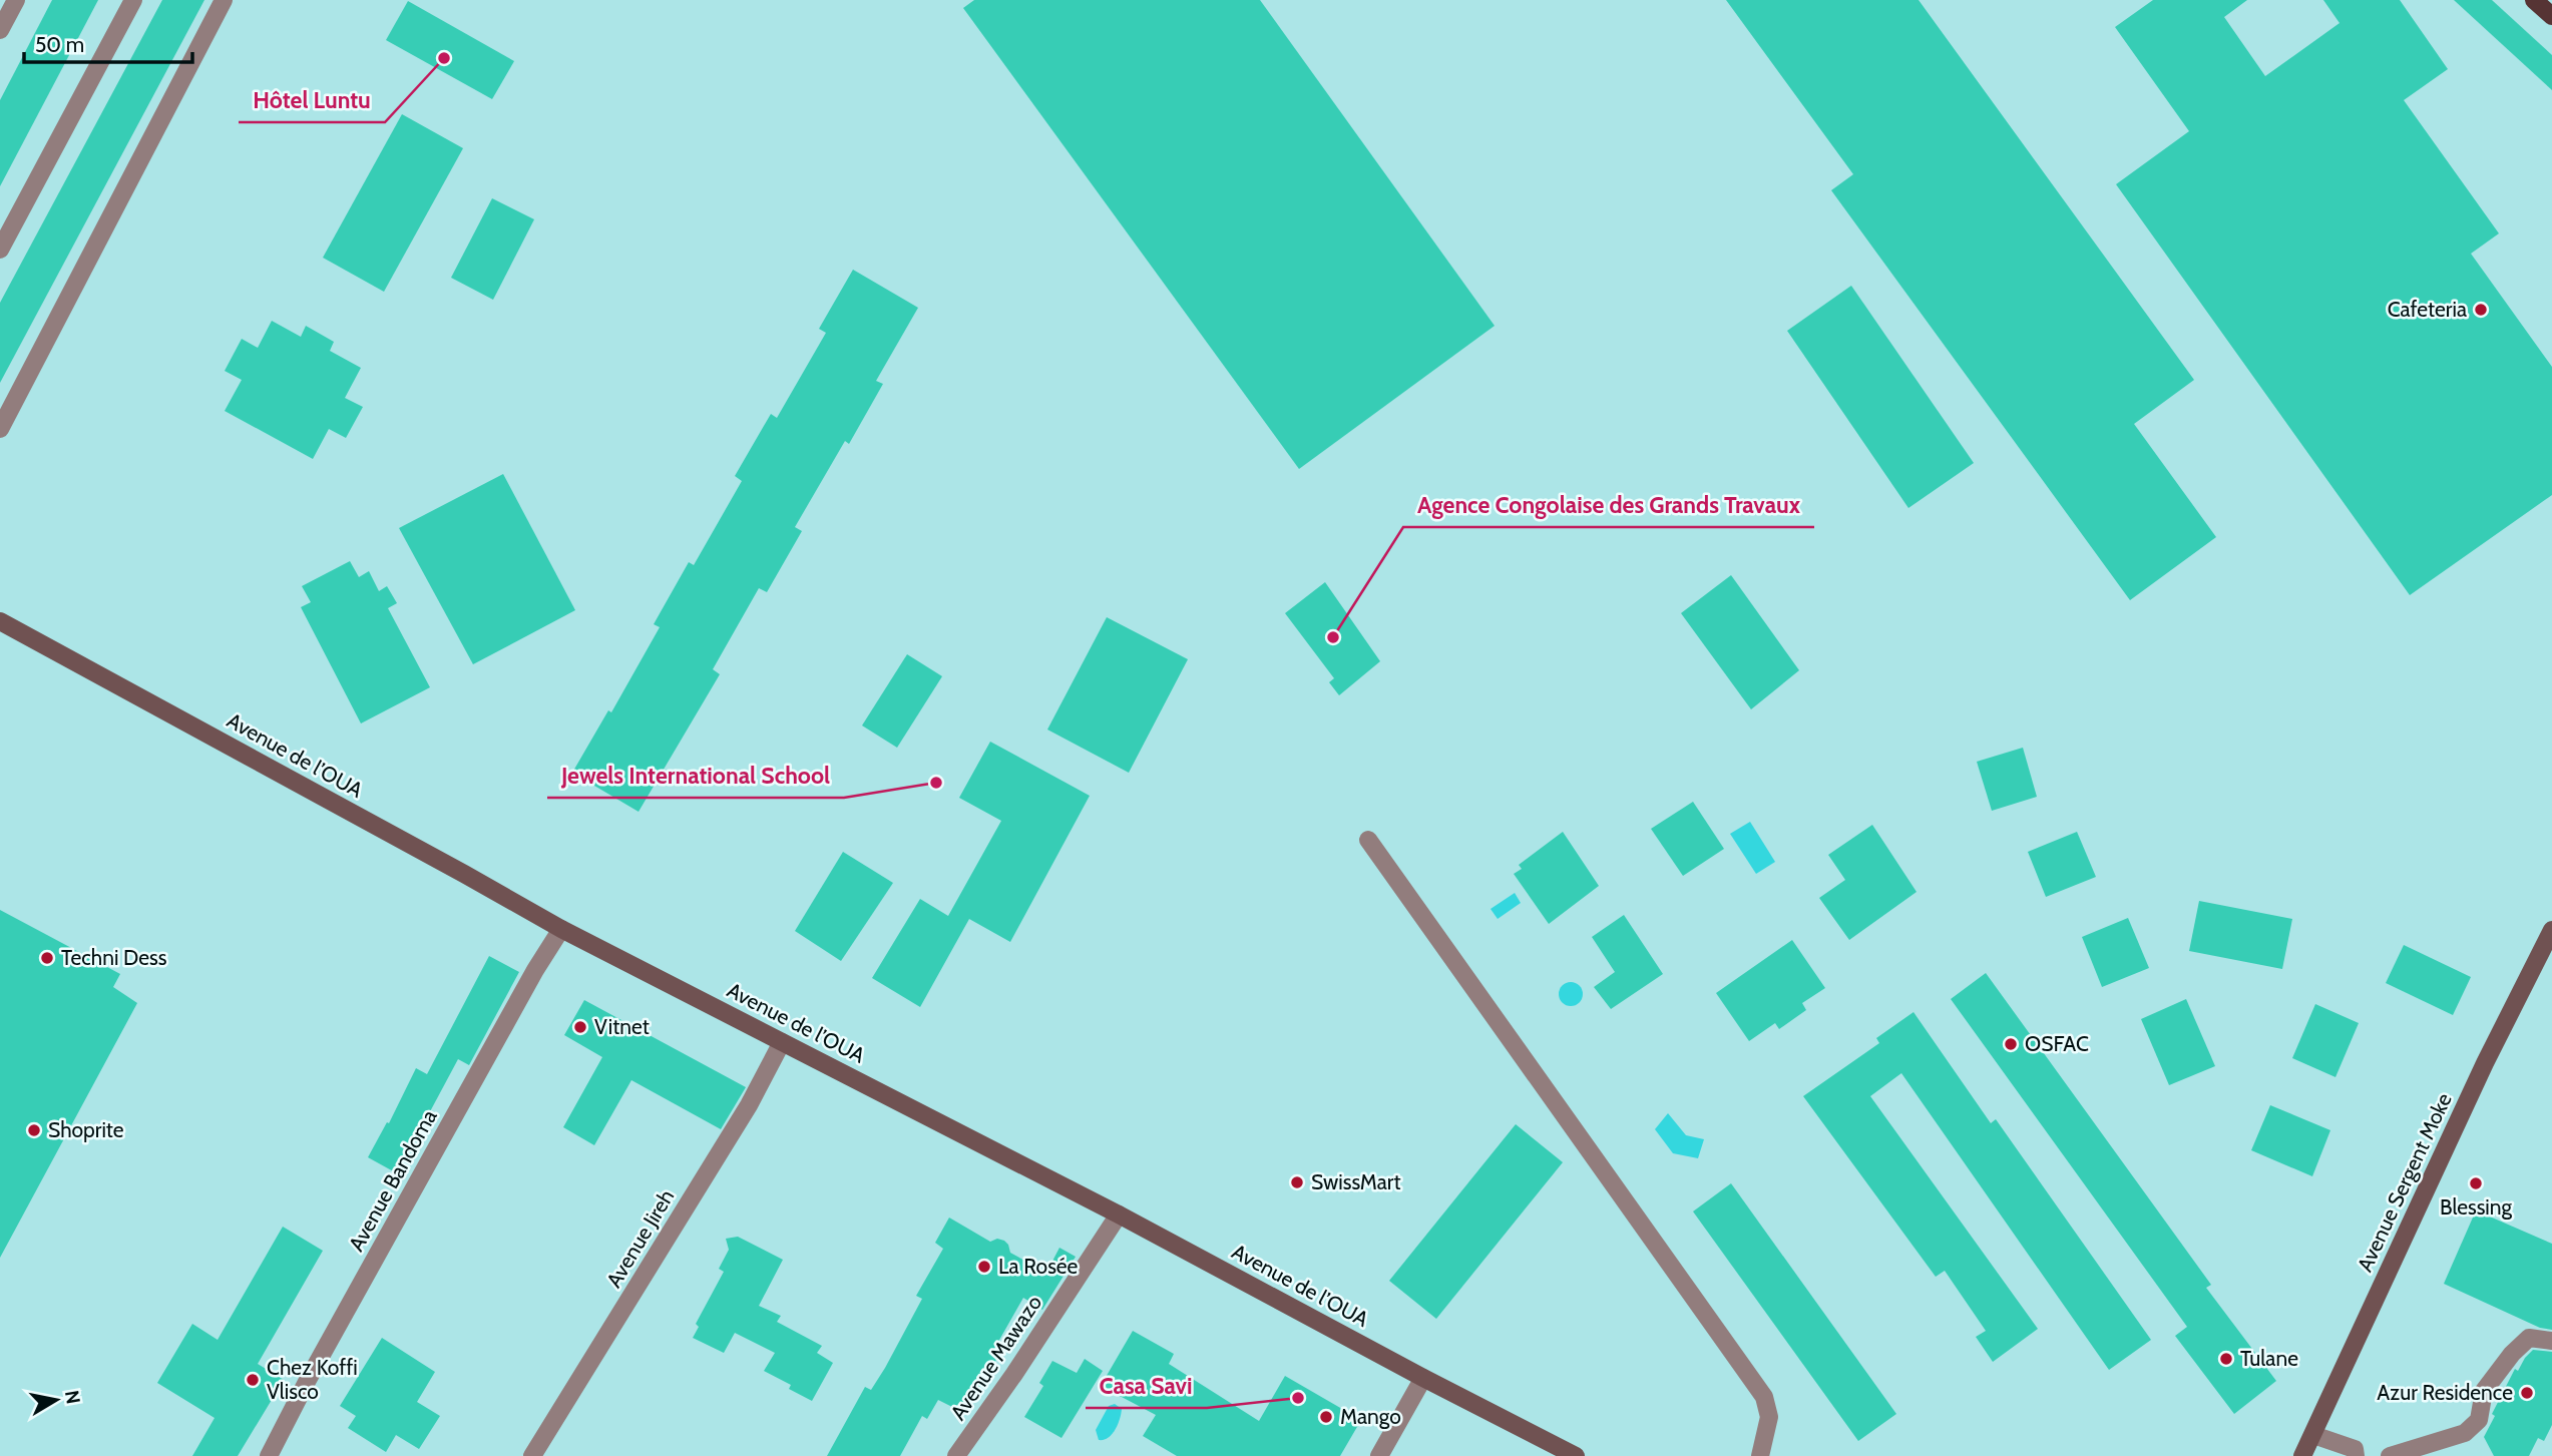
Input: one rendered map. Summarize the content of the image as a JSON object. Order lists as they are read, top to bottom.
{
  "streets": {
    "main road": ["Avenue de l’OUA", "Avenue Sergent Moke"],
    "street": ["Avenue Bandoma", "Avenue Jireh", "Avenue Mawazo"]
  },
  "crossings": [
    ["Avenue de l’OUA", "Avenue Bandoma"],
    ["Avenue de l’OUA", "Avenue Jireh"],
    ["Avenue de l’OUA", "Avenue Mawazo"]
  ],
  "places": [
    "Hôtel Luntu",
    "Cafeteria",
    "Agence Congolaise des Grands Travaux",
    "Jewels International School",
    "Techni Dess",
    "Vitnet",
    "OSFAC",
    "Shoprite",
    "SwissMart",
    "Blessing",
    "La Rosée",
    "Tulane",
    "Chez Koffi Vlisco",
    "Azur Residence",
    "Casa Savi",
    "Mango"
  ],
  "scale_bar": "50 m",
  "north": "right"
}
